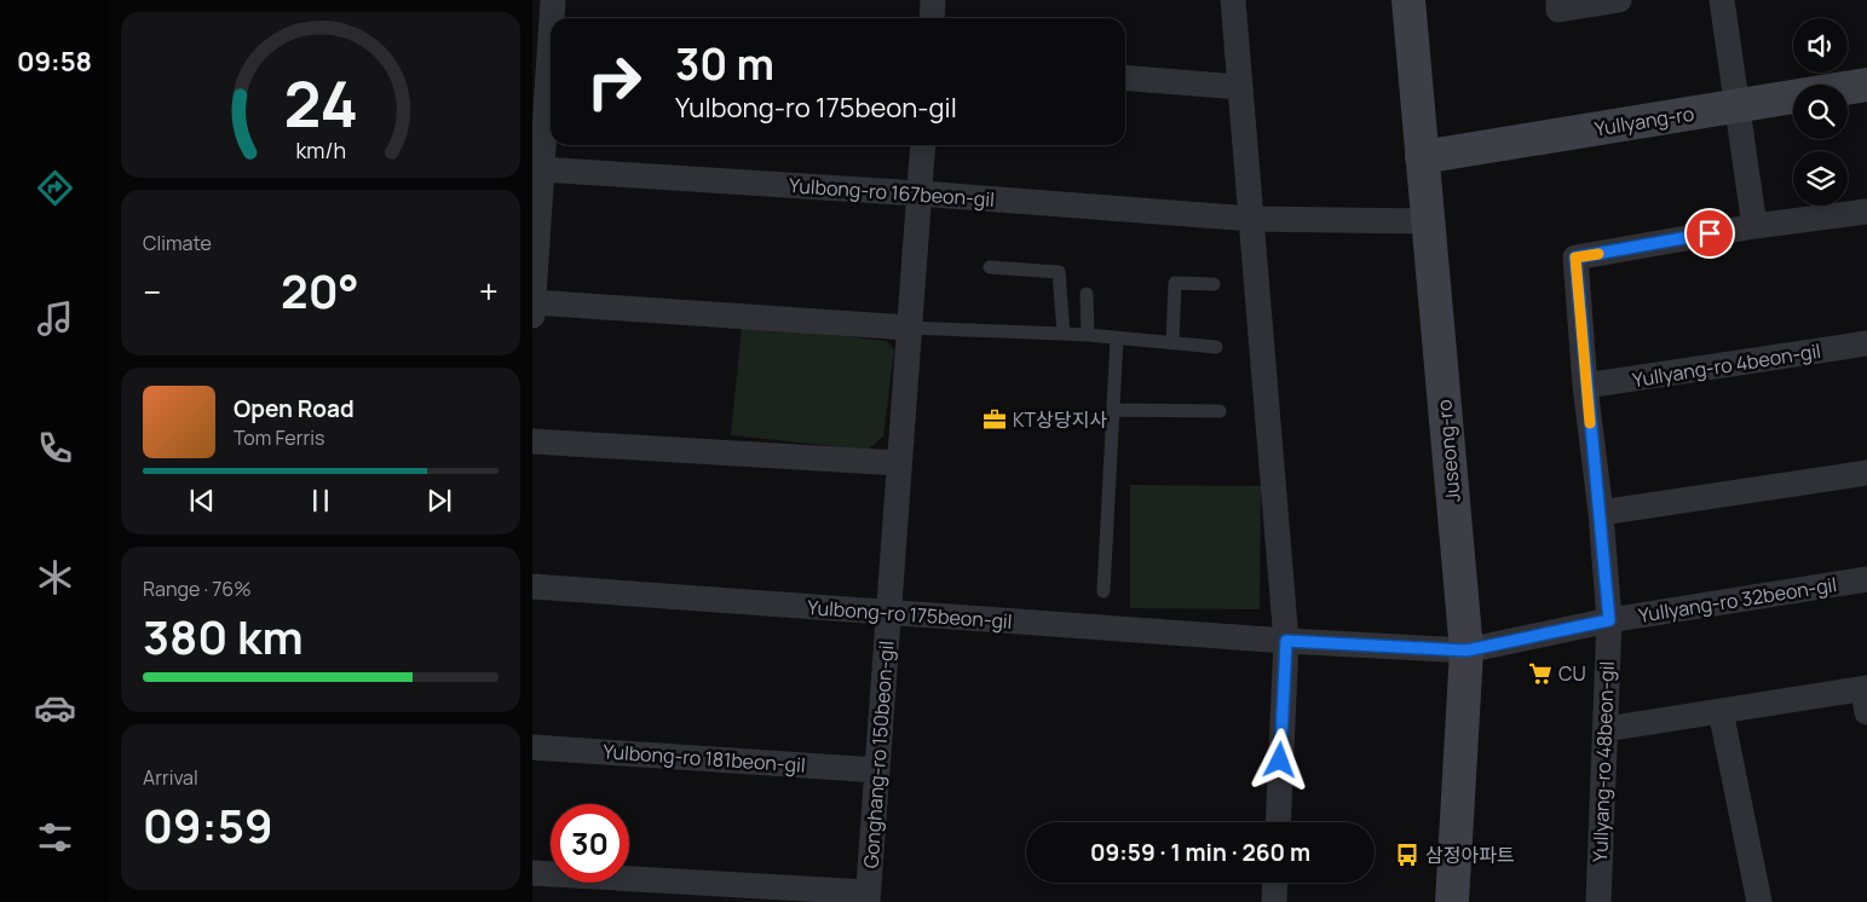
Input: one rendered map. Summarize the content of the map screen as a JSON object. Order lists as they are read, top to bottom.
{
  "streets": {
    "street": [
      "Yullyang-ro",
      "Yulbong-ro 167beon-gil",
      "Yullyang-ro 4beon-gil",
      "Juseong-ro",
      "Yullyang-ro 32beon-gil",
      "Yulbong-ro 175beon-gil",
      "Gonghang-ro 150beon-gil",
      "Yulbong-ro 181beon-gil",
      "Yullyang-ro 48beon-gil"
    ]
  },
  "crossings": [
    ["Yullyang-ro", "Juseong-ro"],
    ["Yulbong-ro 167beon-gil", "Juseong-ro"],
    ["Yulbong-ro 167beon-gil", "Gonghang-ro 150beon-gil"],
    ["Juseong-ro", "Yullyang-ro 32beon-gil"],
    ["Juseong-ro", "Yulbong-ro 175beon-gil"],
    ["Yullyang-ro 32beon-gil", "Yulbong-ro 175beon-gil"],
    ["Yullyang-ro 32beon-gil", "Yullyang-ro 48beon-gil"],
    ["Yulbong-ro 175beon-gil", "Gonghang-ro 150beon-gil"],
    ["Gonghang-ro 150beon-gil", "Yulbong-ro 181beon-gil"]
  ],
  "places": {
    "office": ["KT상당지사"],
    "supermarket": ["CU"],
    "bus stop": ["삼정아파트"]
  },
  "page": {
    "tabs": "09:58",
    "turn": ["30 m", "Yulbong-ro 175beon-gil"],
    "tile": [
      "Climate",
      ["Range · 76%", "380 km"],
      ["Arrival", "09:59"]
    ],
    "heat": ["−", "20°", "+"],
    "song": ["Open Road", "Tom Ferris"],
    "limit": "30",
    "trip": "09:59 · 1 min · 260 m",
    "gauge": ["24", "km/h"]
  }
}
